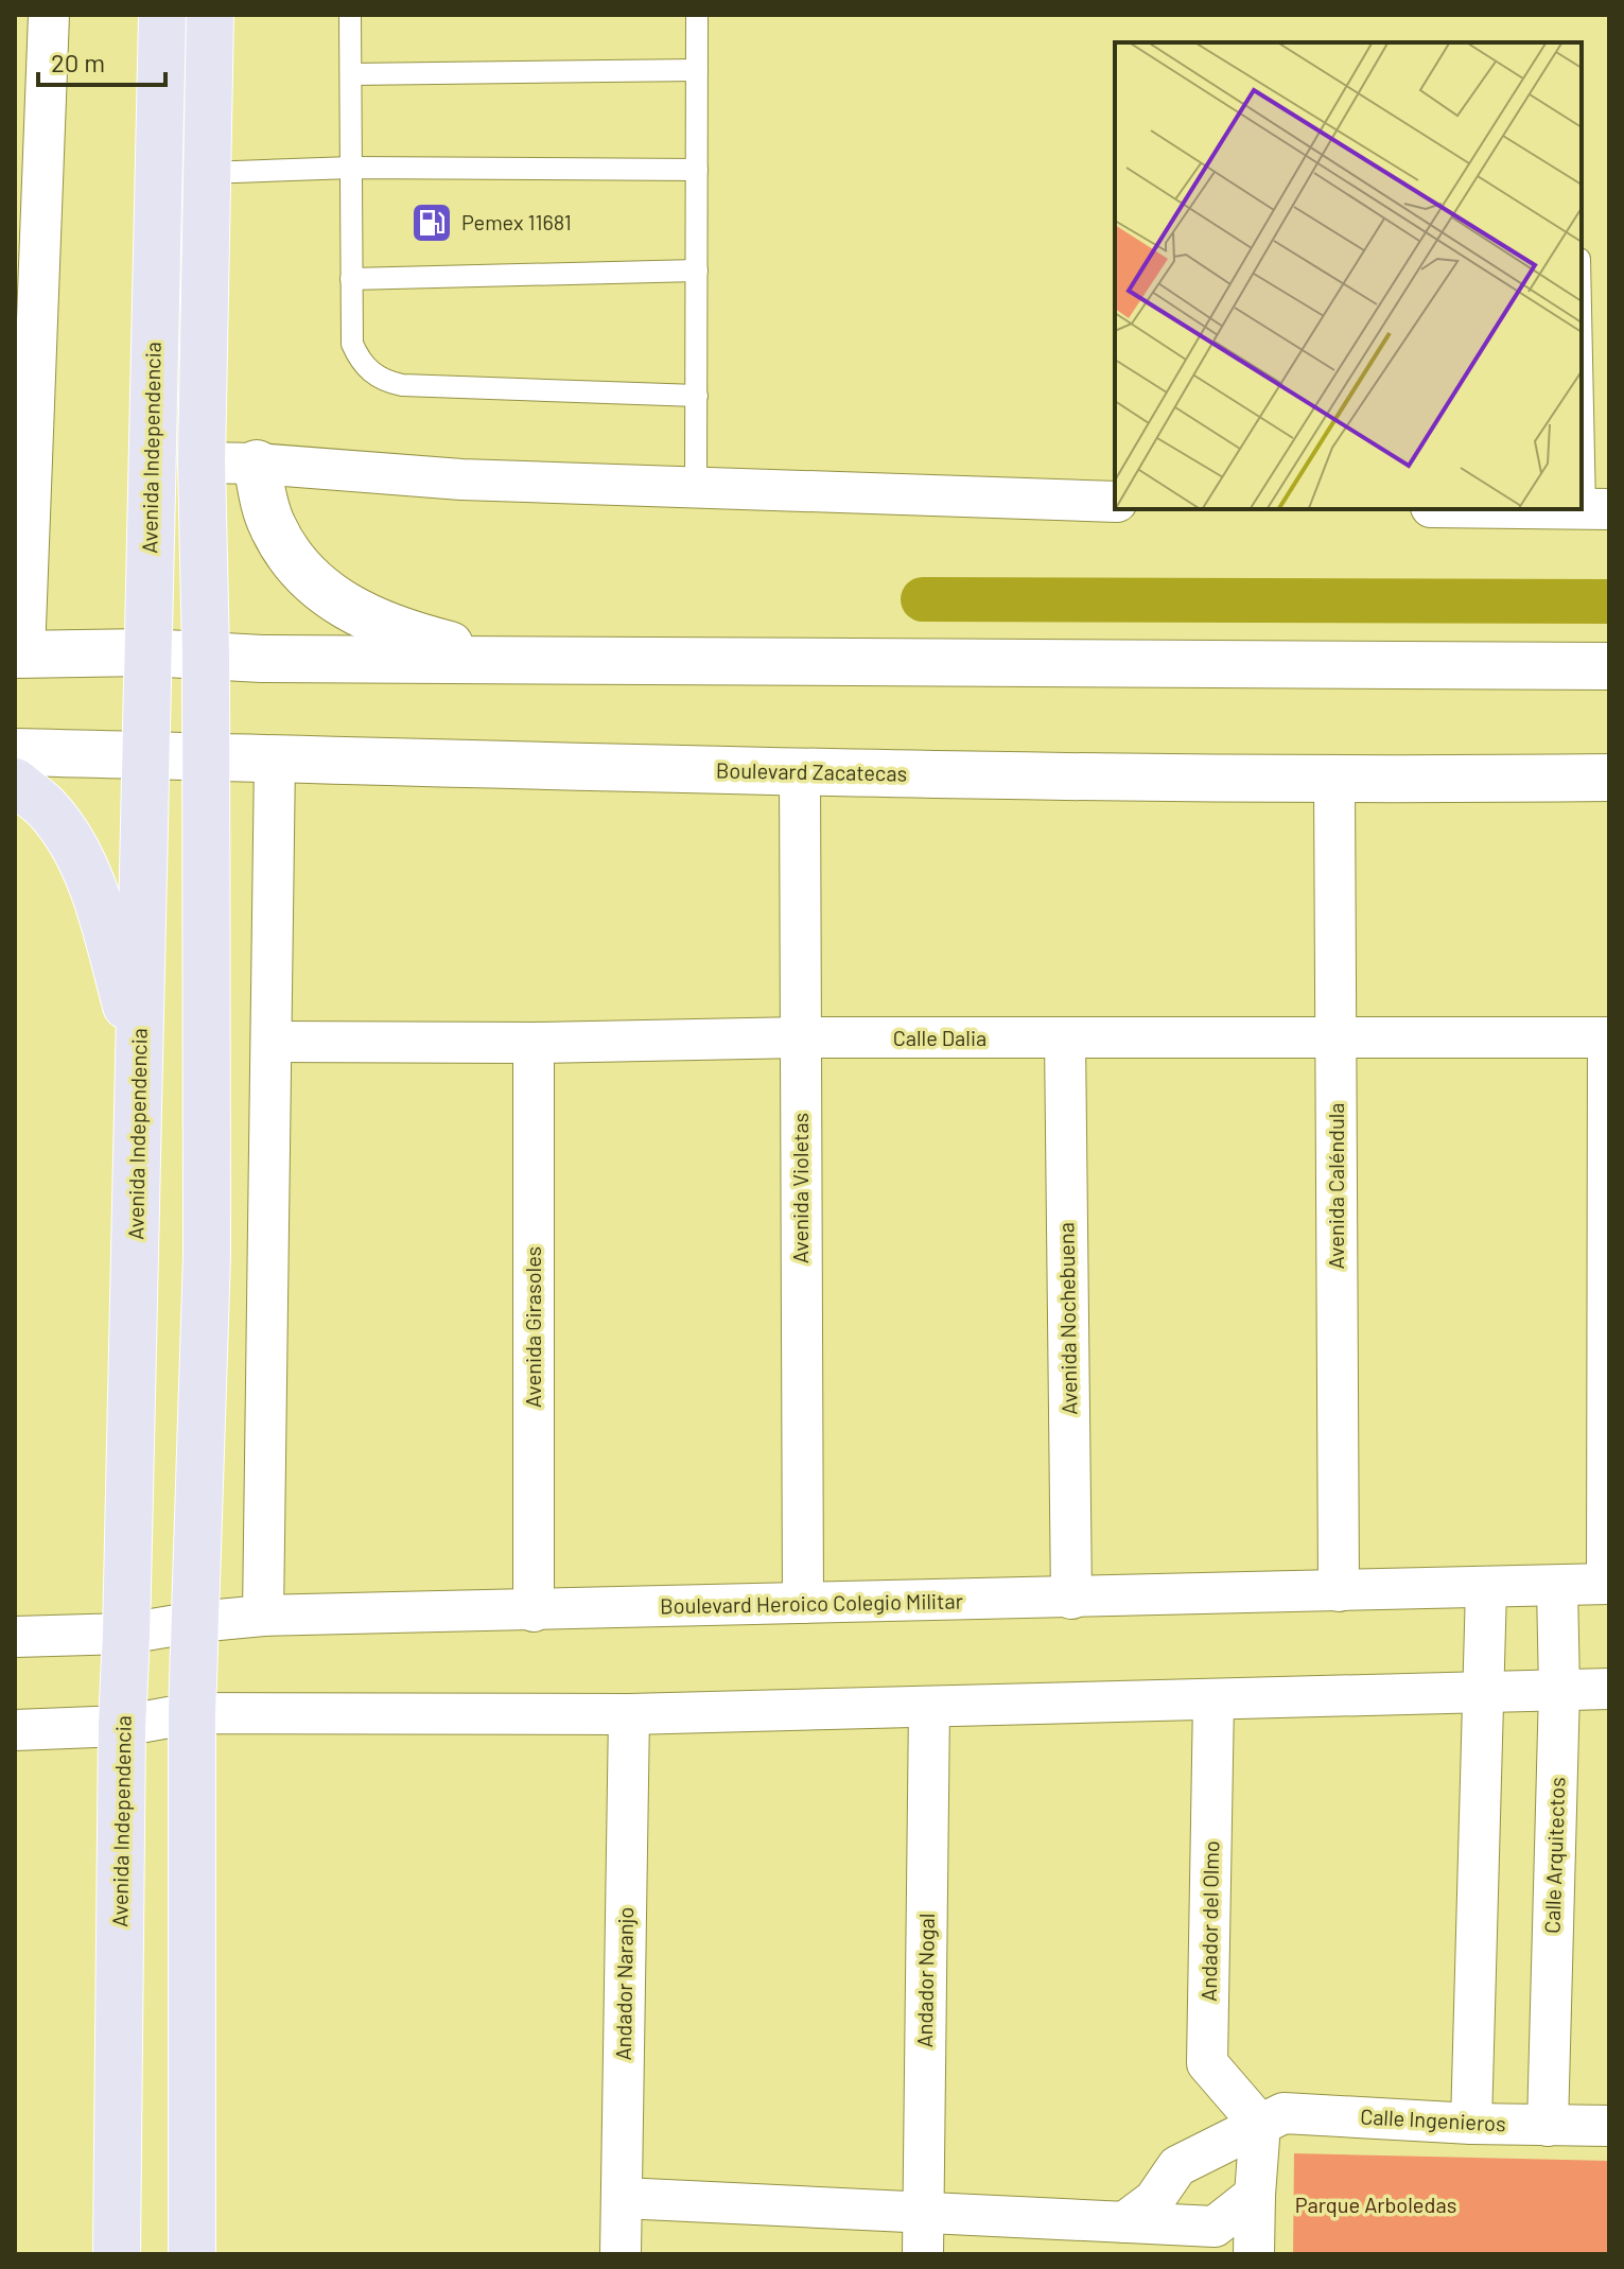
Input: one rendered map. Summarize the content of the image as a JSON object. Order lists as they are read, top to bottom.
{
  "streets": {
    "main road": ["Avenida Independencia", "Boulevard Zacatecas"],
    "street": [
      "Calle Dalia",
      "Avenida Caléndula",
      "Avenida Violetas",
      "Avenida Nochebuena",
      "Avenida Girasoles",
      "Boulevard Heroico Colegio Militar",
      "Calle Arquitectos",
      "Andador del Olmo",
      "Andador Nogal",
      "Andador Naranjo",
      "Calle Ingenieros"
    ]
  },
  "crossings": [
    ["Avenida Independencia", "Boulevard Zacatecas"],
    ["Avenida Independencia", "Boulevard Heroico Colegio Militar"],
    ["Boulevard Zacatecas", "Avenida Caléndula"],
    ["Boulevard Zacatecas", "Avenida Violetas"],
    ["Calle Dalia", "Avenida Caléndula"],
    ["Calle Dalia", "Avenida Violetas"],
    ["Calle Dalia", "Avenida Nochebuena"],
    ["Calle Dalia", "Avenida Girasoles"],
    ["Avenida Caléndula", "Boulevard Heroico Colegio Militar"],
    ["Avenida Violetas", "Boulevard Heroico Colegio Militar"],
    ["Avenida Nochebuena", "Boulevard Heroico Colegio Militar"],
    ["Avenida Girasoles", "Boulevard Heroico Colegio Militar"],
    ["Boulevard Heroico Colegio Militar", "Calle Arquitectos"],
    ["Calle Arquitectos", "Calle Ingenieros"],
    ["Andador del Olmo", "Calle Ingenieros"]
  ],
  "parks": ["Parque Arboledas"],
  "places": {
    "fuel station": ["Pemex 11681"]
  },
  "scale_bar": "20 m"
}
